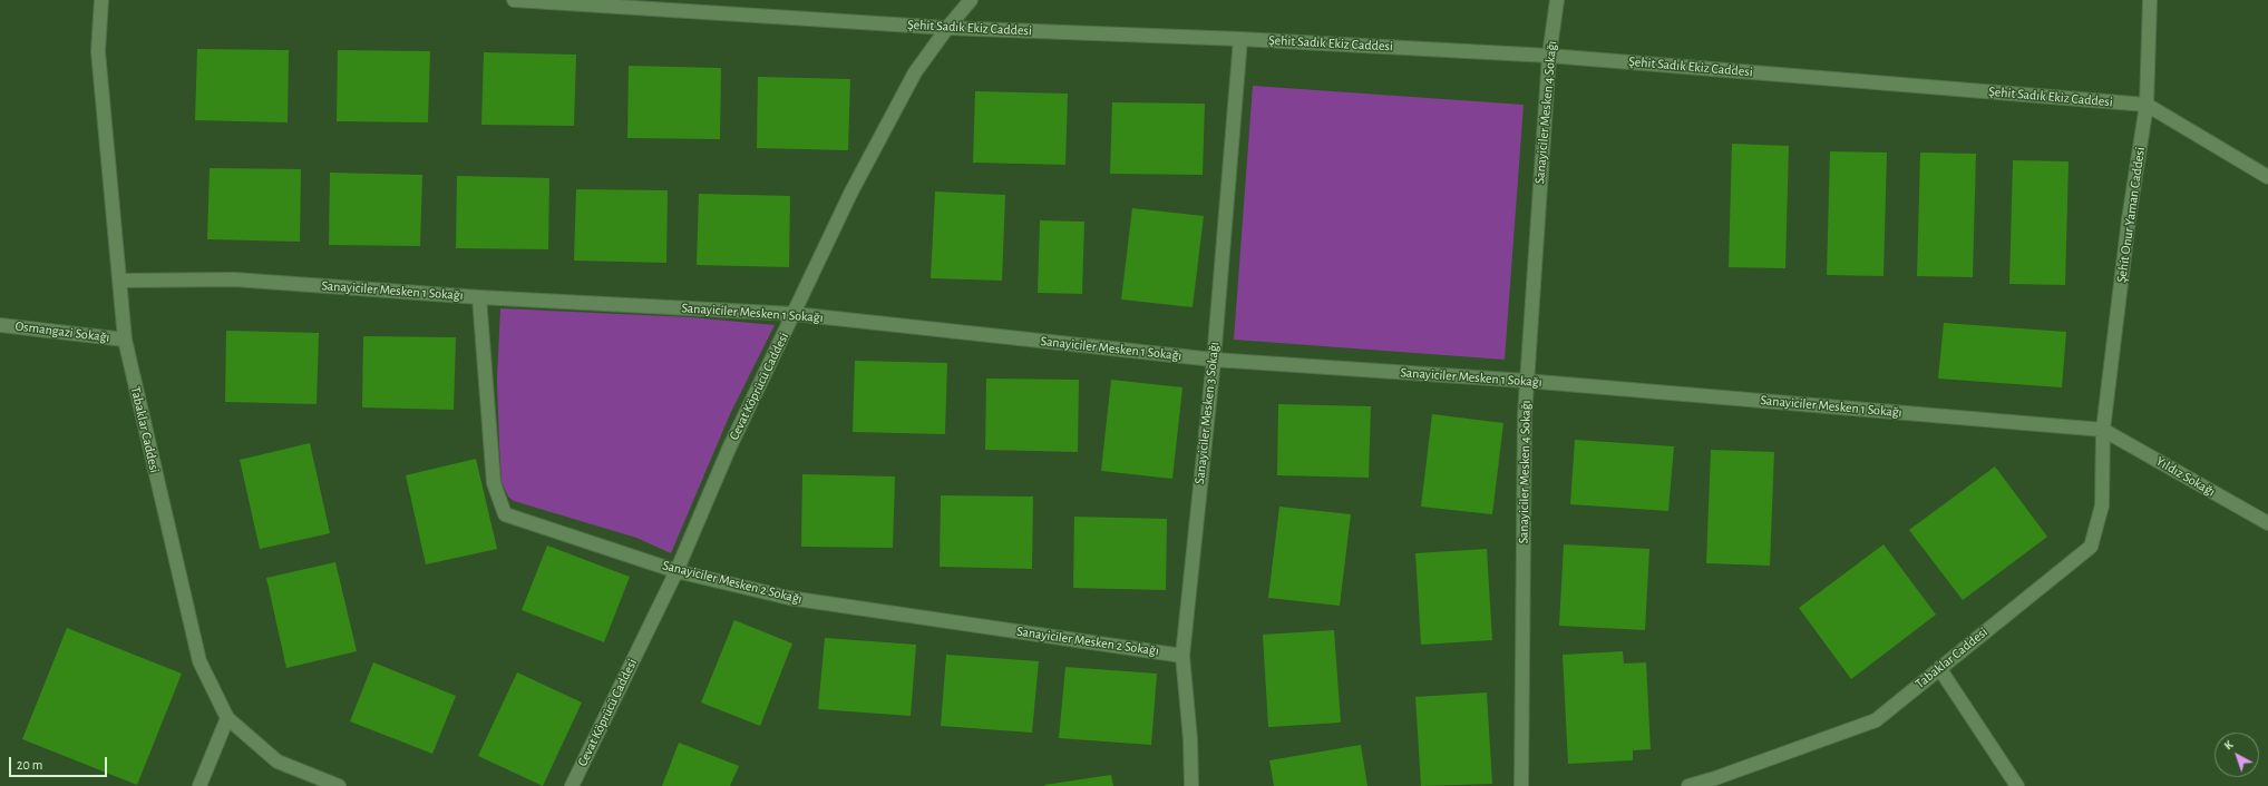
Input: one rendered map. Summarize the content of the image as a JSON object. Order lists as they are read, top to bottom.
{
  "streets": {
    "street": [
      "Şehit Sadık Ekiz Caddesi",
      "Sanayiciler Mesken 4 Sokağı",
      "Şehit Onur Yaman Caddesi",
      "Sanayiciler Mesken 1 Sokağı",
      "Osmangazi Sokağı",
      "Cevat Köprücü Caddesi",
      "Sanayiciler Mesken 3 Sokağı",
      "Tabaklar Caddesi",
      "Yıldız Sokağı",
      "Sanayiciler Mesken 2 Sokağı"
    ]
  },
  "crossings": [
    ["Şehit Sadık Ekiz Caddesi", "Sanayiciler Mesken 4 Sokağı"],
    ["Şehit Sadık Ekiz Caddesi", "Şehit Onur Yaman Caddesi"],
    ["Şehit Sadık Ekiz Caddesi", "Cevat Köprücü Caddesi"],
    ["Şehit Sadık Ekiz Caddesi", "Sanayiciler Mesken 3 Sokağı"],
    ["Sanayiciler Mesken 4 Sokağı", "Sanayiciler Mesken 1 Sokağı"],
    ["Şehit Onur Yaman Caddesi", "Sanayiciler Mesken 1 Sokağı"],
    ["Şehit Onur Yaman Caddesi", "Tabaklar Caddesi"],
    ["Şehit Onur Yaman Caddesi", "Yıldız Sokağı"],
    ["Sanayiciler Mesken 1 Sokağı", "Cevat Köprücü Caddesi"],
    ["Sanayiciler Mesken 1 Sokağı", "Sanayiciler Mesken 3 Sokağı"],
    ["Sanayiciler Mesken 1 Sokağı", "Tabaklar Caddesi"],
    ["Sanayiciler Mesken 1 Sokağı", "Yıldız Sokağı"],
    ["Sanayiciler Mesken 1 Sokağı", "Sanayiciler Mesken 2 Sokağı"],
    ["Osmangazi Sokağı", "Tabaklar Caddesi"],
    ["Cevat Köprücü Caddesi", "Sanayiciler Mesken 2 Sokağı"],
    ["Sanayiciler Mesken 3 Sokağı", "Sanayiciler Mesken 2 Sokağı"],
    ["Tabaklar Caddesi", "Yıldız Sokağı"]
  ],
  "scale_bar": "20 m",
  "north": "top left"
}
